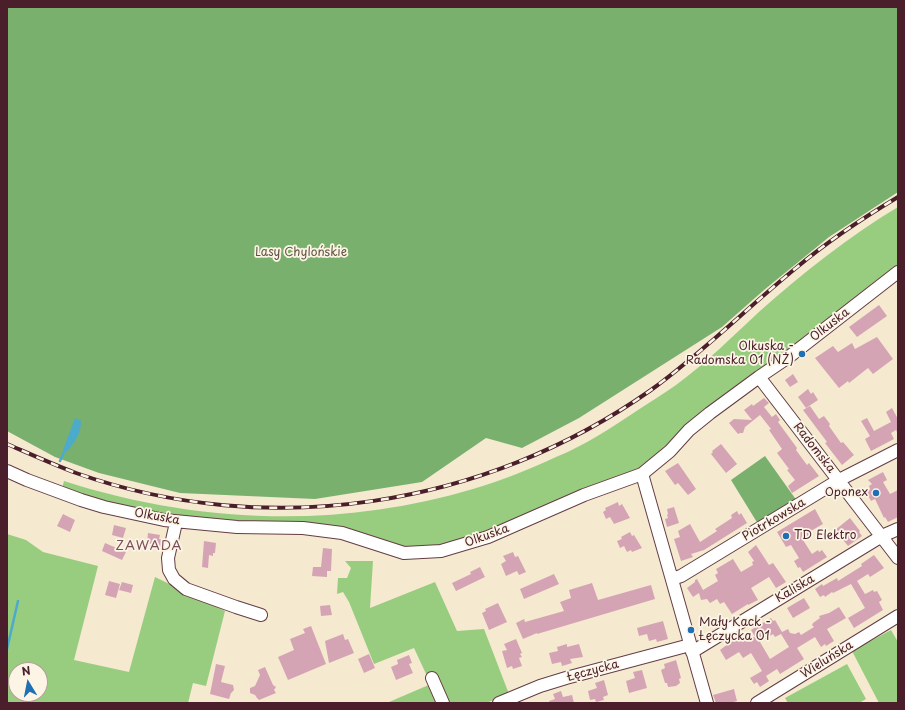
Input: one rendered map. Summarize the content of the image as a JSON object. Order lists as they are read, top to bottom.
{
  "streets": {
    "street": [
      "Olkuska",
      "Radomska",
      "Piotrkowska",
      "Kaliska",
      "Wieluńska",
      "Łęczycka"
    ]
  },
  "crossings": [
    ["Olkuska", "Radomska"],
    ["Radomska", "Piotrkowska"],
    ["Radomska", "Kaliska"],
    ["Kaliska", "Łęczycka"]
  ],
  "districts": ["ZAWADA"],
  "parks": ["Lasy Chylońskie"],
  "places": [
    "Olkuska - Radomska 01 (NŻ)",
    "Oponex",
    "TD Elektro",
    "Mały Kack - Łęczycka 01"
  ],
  "north": "top"
}
